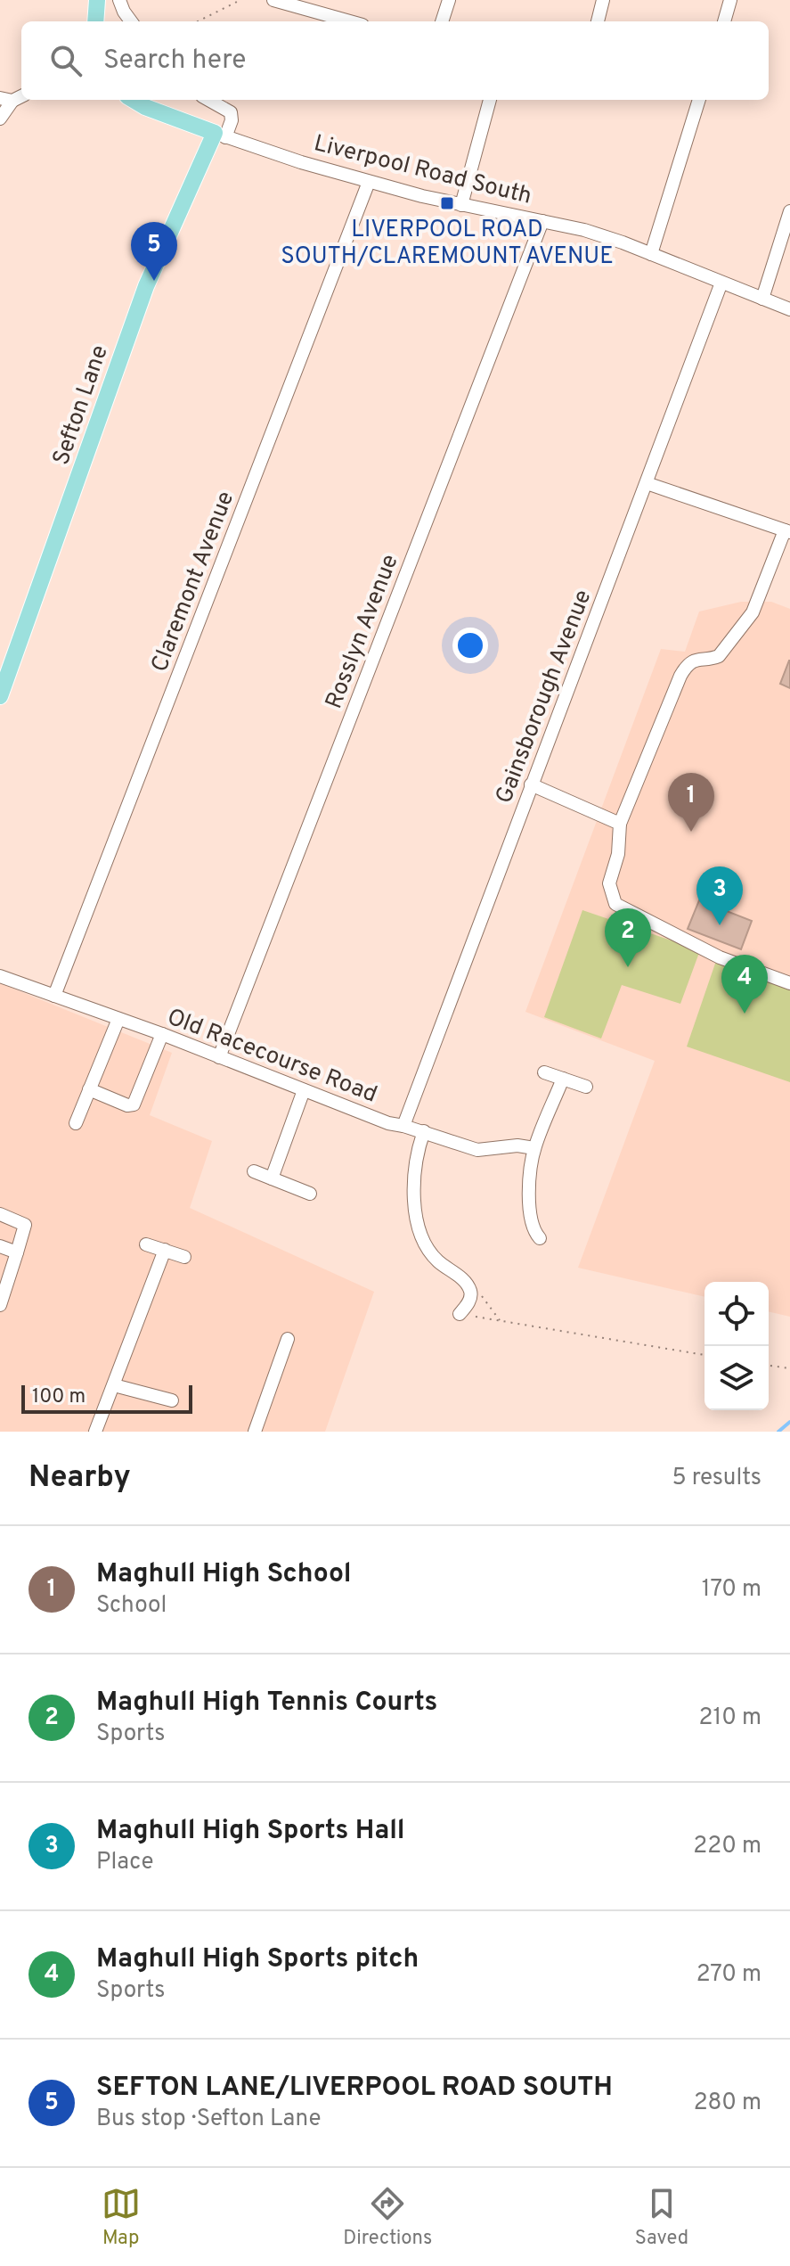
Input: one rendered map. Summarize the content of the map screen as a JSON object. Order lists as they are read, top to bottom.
{
  "streets": {
    "main road": ["Liverpool Road South", "Sefton Lane"],
    "street": [
      "Claremont Avenue",
      "Rosslyn Avenue",
      "Gainsborough Avenue",
      "Old Racecourse Road"
    ]
  },
  "crossings": [
    ["Liverpool Road South", "Sefton Lane"],
    ["Liverpool Road South", "Claremont Avenue"],
    ["Liverpool Road South", "Rosslyn Avenue"],
    ["Liverpool Road South", "Gainsborough Avenue"],
    ["Claremont Avenue", "Old Racecourse Road"],
    ["Rosslyn Avenue", "Old Racecourse Road"],
    ["Gainsborough Avenue", "Old Racecourse Road"]
  ],
  "places": {
    "transit": ["LIVERPOOL ROAD SOUTH/CLAREMOUNT AVENUE"]
  },
  "scale_bar": "100 m",
  "page": {
    "search": "Search here",
    "pins": [
      "5",
      "1",
      "3",
      "2",
      "4"
    ],
    "scale": "100 m",
    "heading": ["Nearby", "5 results"],
    "list": [
      {
        "mark": "1",
        "name": "Maghull High School",
        "note": "School",
        "value": "170 m"
      },
      {
        "mark": "2",
        "name": "Maghull High Tennis Courts",
        "note": "Sports",
        "value": "210 m"
      },
      {
        "mark": "3",
        "name": "Maghull High Sports Hall",
        "note": "Place",
        "value": "220 m"
      },
      {
        "mark": "4",
        "name": "Maghull High Sports pitch",
        "note": "Sports",
        "value": "270 m"
      },
      {
        "mark": "5",
        "name": "SEFTON LANE/LIVERPOOL ROAD SOUTH",
        "note": "Bus stop · Sefton Lane",
        "value": "280 m"
      }
    ],
    "nav": ["Map", "Directions", "Saved"]
  }
}
